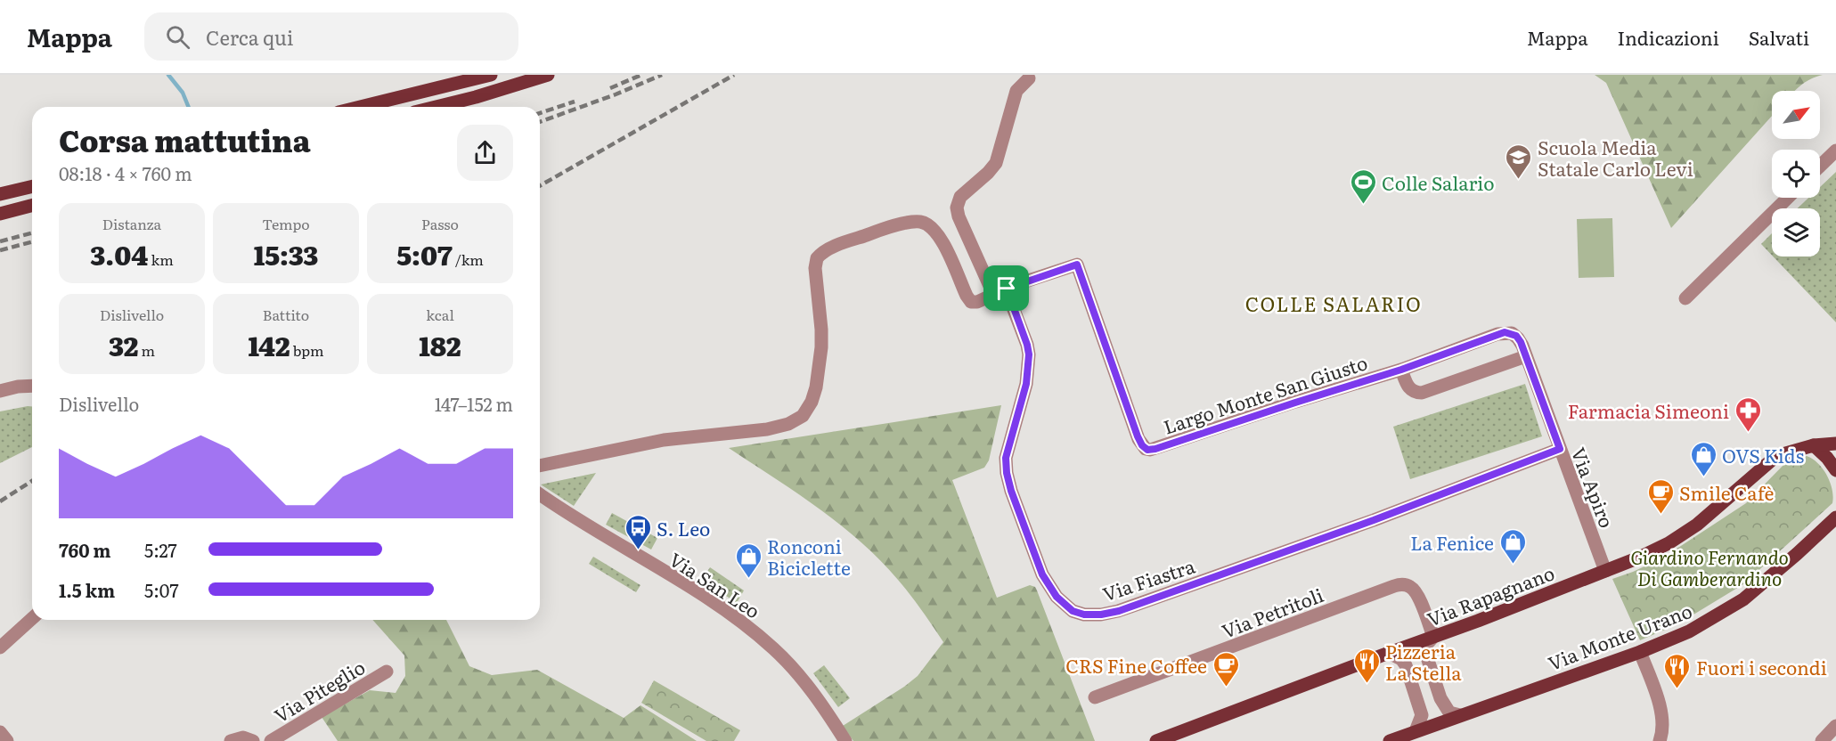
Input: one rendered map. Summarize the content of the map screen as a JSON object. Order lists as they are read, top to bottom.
{
  "streets": {
    "main road": ["Via Rapagnano", "Via Monte Urano"],
    "street": [
      "Largo Monte San Giusto",
      "Via Apiro",
      "Via Fiastra",
      "Via San Leo",
      "Via Petritoli",
      "Via Piteglio"
    ]
  },
  "crossings": [
    ["Largo Monte San Giusto", "Via Apiro"],
    ["Largo Monte San Giusto", "Via Fiastra"],
    ["Via Apiro", "Via Fiastra"],
    ["Via Apiro", "Via Rapagnano"],
    ["Via Rapagnano", "Via Petritoli"]
  ],
  "districts": ["COLLE SALARIO"],
  "parks": ["Giardino Fernando Di Gamberardino"],
  "places": {
    "school or university": ["Scuola Media Statale Carlo Levi"],
    "sports": ["Colle Salario"],
    "pharmacy": ["Farmacia Simeoni"],
    "shop": ["OVS Kids", "La Fenice", "Ronconi Biciclette"],
    "cafe": ["Smile Cafè", "CRS Fine Coffee"],
    "bus stop": ["S. Leo"],
    "restaurant": ["Pizzeria La Stella", "Fuori i secondi"]
  },
  "north": "top right",
  "page": {
    "header": "Mappa",
    "search": "Cerca qui",
    "nav": ["Mappa", "Indicazioni", "Salvati"],
    "heading": ["Corsa mattutina", "08:18 · 4 × 760 m"],
    "stats": [
      ["Distanza", "3.04 km"],
      ["Tempo", "15:33"],
      ["Passo", "5:07 /km"],
      ["Dislivello", "32 m"],
      ["Battito", "142 bpm"],
      ["kcal", "182"]
    ],
    "chart": ["Dislivello", "147–152 m"],
    "list": [
      {
        "name": "760 m",
        "note": "5:27"
      },
      {
        "name": "1.5 km",
        "note": "5:07"
      }
    ]
  }
}
